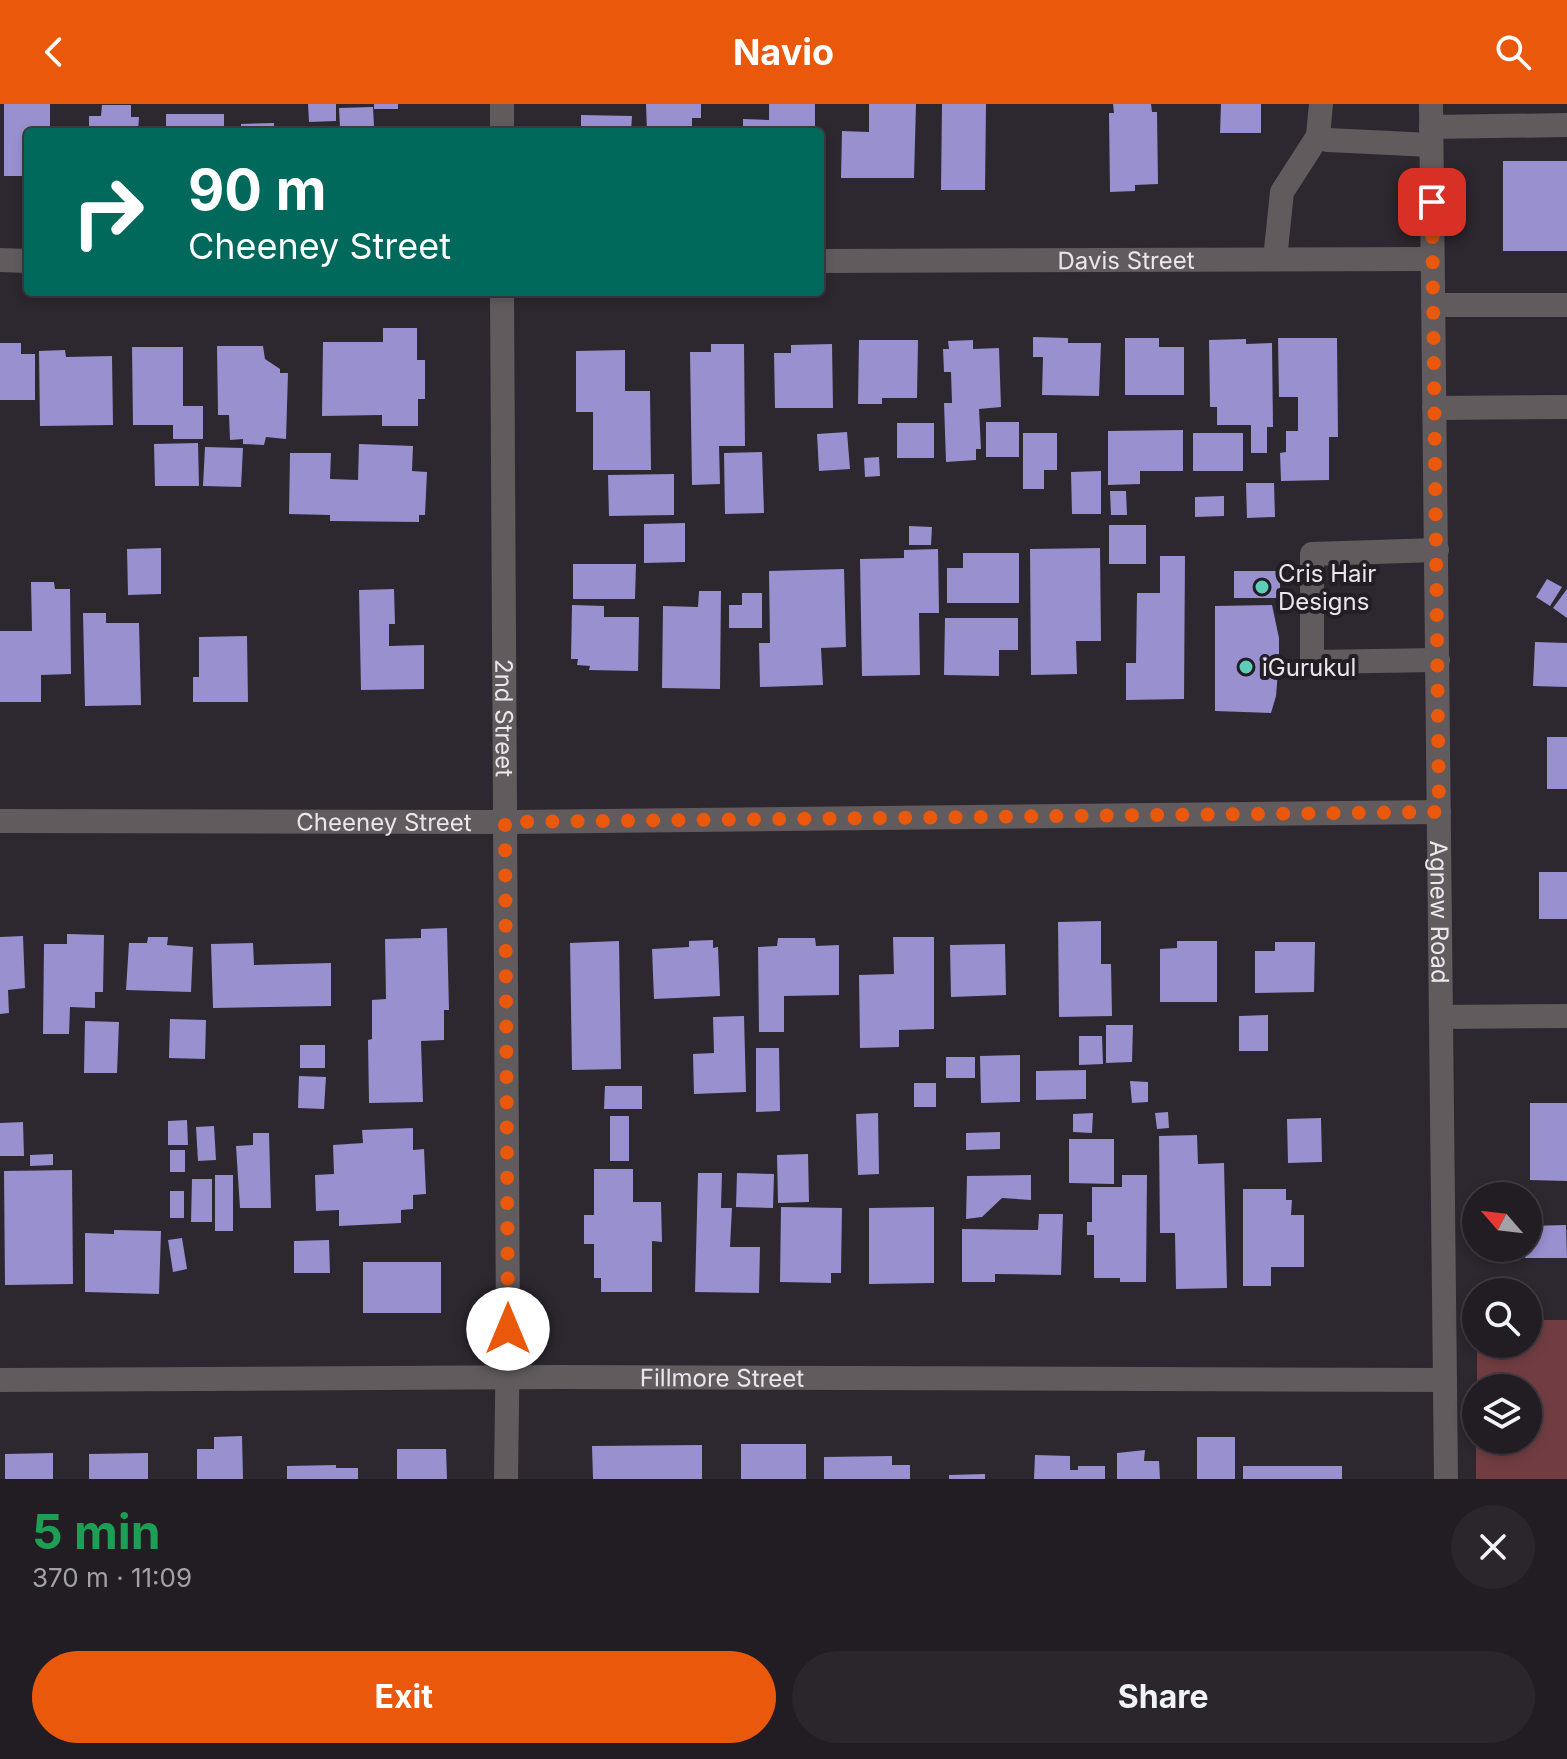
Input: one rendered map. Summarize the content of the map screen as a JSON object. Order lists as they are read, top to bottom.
{
  "streets": {
    "street": [
      "Davis Street",
      "2nd Street",
      "Cheeney Street",
      "Agnew Road",
      "Fillmore Street"
    ]
  },
  "crossings": [
    ["Davis Street", "Agnew Road"],
    ["2nd Street", "Cheeney Street"],
    ["2nd Street", "Fillmore Street"],
    ["Cheeney Street", "Agnew Road"],
    ["Agnew Road", "Fillmore Street"]
  ],
  "places": ["Cris Hair Designs", "iGurukul"],
  "north": "top left",
  "page": {
    "header": "Navio",
    "turn": ["90 m", "Cheeney Street"],
    "heading": ["5 min", "370 m · 11:09"],
    "buttons": ["Exit", "Share"]
  }
}
